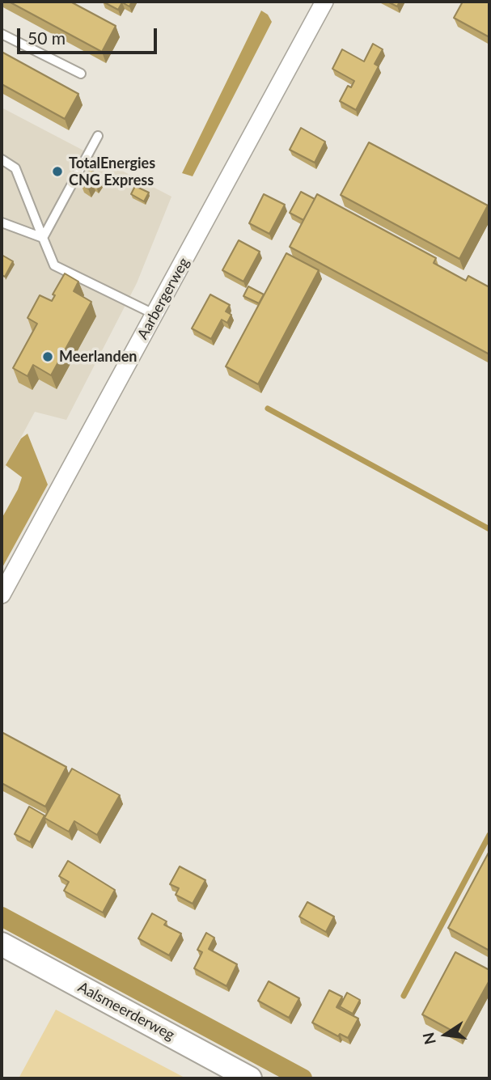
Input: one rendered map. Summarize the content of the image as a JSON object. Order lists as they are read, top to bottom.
{
  "streets": {
    "street": ["Aarbergerweg", "Aalsmeerderweg"]
  },
  "places": ["TotalEnergies CNG Express", "Meerlanden"],
  "scale_bar": "50 m",
  "north": "left"
}
